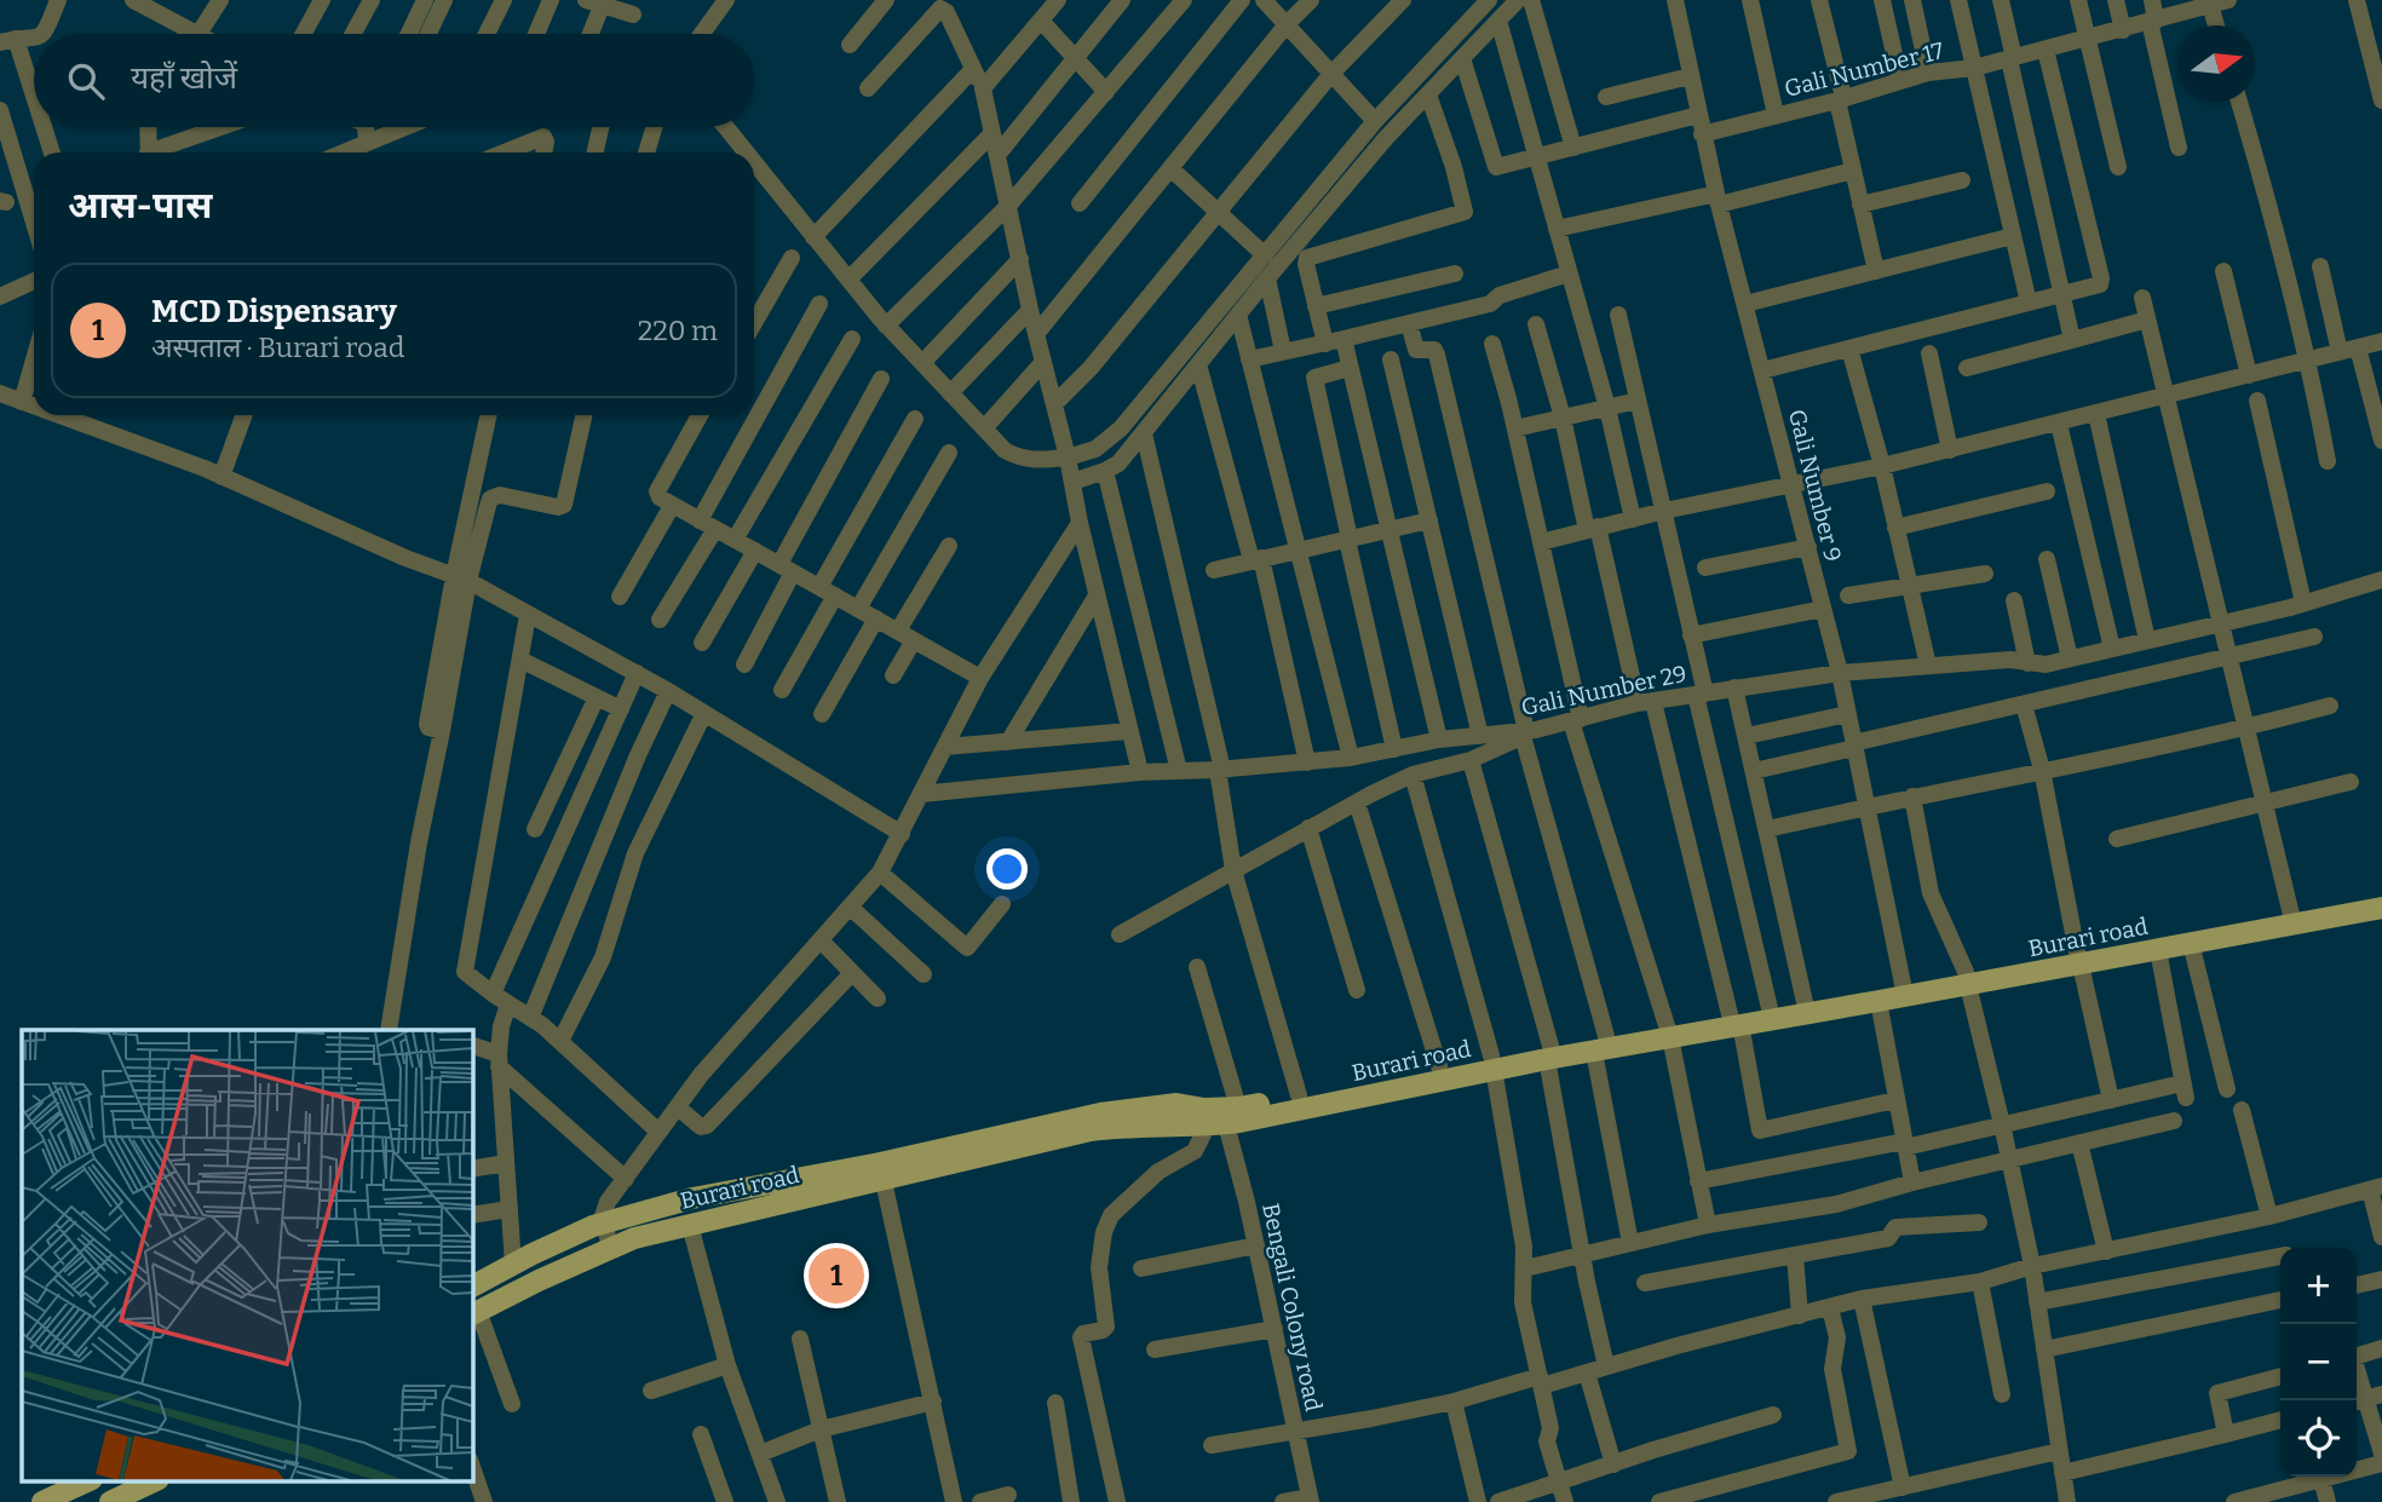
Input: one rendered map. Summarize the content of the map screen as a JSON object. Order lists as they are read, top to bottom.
{
  "streets": {
    "main road": ["Burari road"],
    "street": [
      "Gali Number 17",
      "Gali Number 9",
      "Gali Number 29",
      "Bengali Colony road"
    ]
  },
  "crossings": [
    ["Gali Number 17", "Gali Number 9"],
    ["Gali Number 9", "Gali Number 29"],
    ["Gali Number 9", "Burari road"],
    ["Burari road", "Bengali Colony road"]
  ],
  "north": "right",
  "page": {
    "search": "यहाँ खोजें",
    "heading": "आस-पास",
    "list": [
      {
        "mark": "1",
        "name": "MCD Dispensary",
        "note": "अस्पताल · Burari road",
        "value": "220 m"
      }
    ],
    "pins": "1",
    "map_buttons": ["+", "−"]
  }
}
